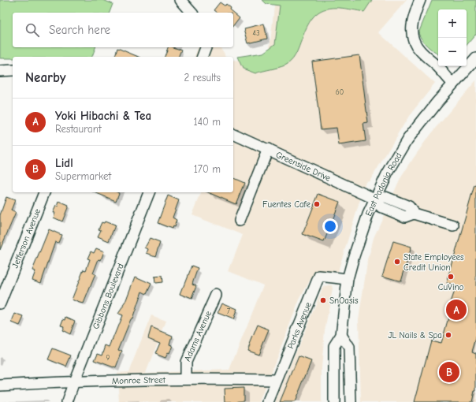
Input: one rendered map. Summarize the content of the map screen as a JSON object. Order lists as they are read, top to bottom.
{
  "streets": {
    "street": [
      "Greenside Drive",
      "East Padonia Road",
      "Jefferson Avenue",
      "Gibbons Boulevard",
      "Parks Avenue",
      "Adams Avenue",
      "Monroe Street"
    ]
  },
  "crossings": [
    ["Greenside Drive", "East Padonia Road"],
    ["East Padonia Road", "Parks Avenue"],
    ["Gibbons Boulevard", "Monroe Street"],
    ["Parks Avenue", "Monroe Street"],
    ["Adams Avenue", "Monroe Street"]
  ],
  "places": [
    "Fuentes Cafe",
    "State Employees Credit Union",
    "CuVino",
    "SnOasis",
    "JL Nails & Spa"
  ],
  "house_numbers": [
    "43",
    "60",
    "7",
    "9"
  ],
  "page": {
    "map_buttons": ["+", "−"],
    "search": "Search here",
    "heading": ["Nearby", "2 results"],
    "list": [
      {
        "mark": "A",
        "name": "Yoki Hibachi & Tea",
        "note": "Restaurant",
        "value": "140 m"
      },
      {
        "mark": "B",
        "name": "Lidl",
        "note": "Supermarket",
        "value": "170 m"
      }
    ],
    "pins": ["A", "B"]
  }
}
